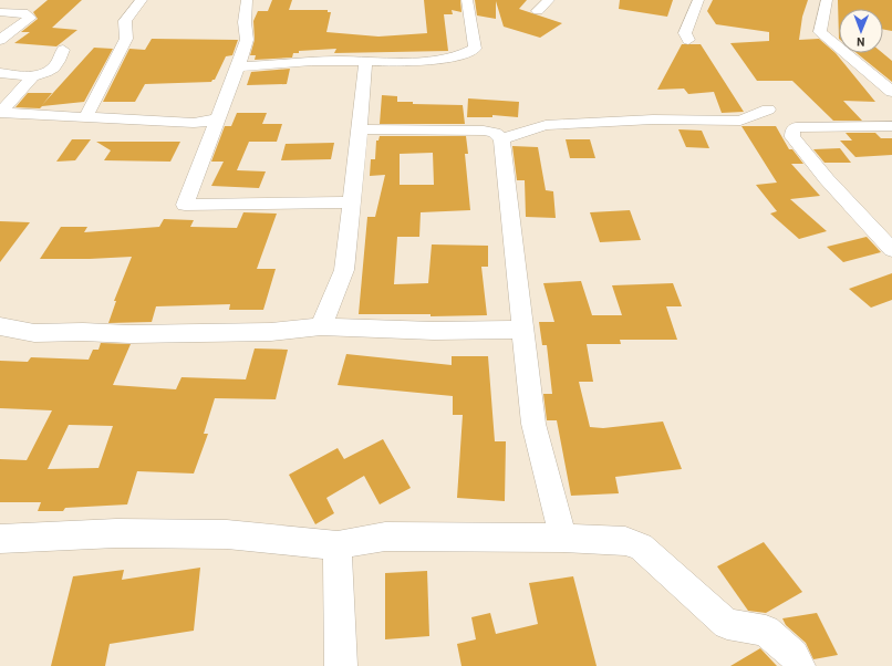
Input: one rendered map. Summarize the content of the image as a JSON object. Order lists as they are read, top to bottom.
{
  "north": "bottom"
}
